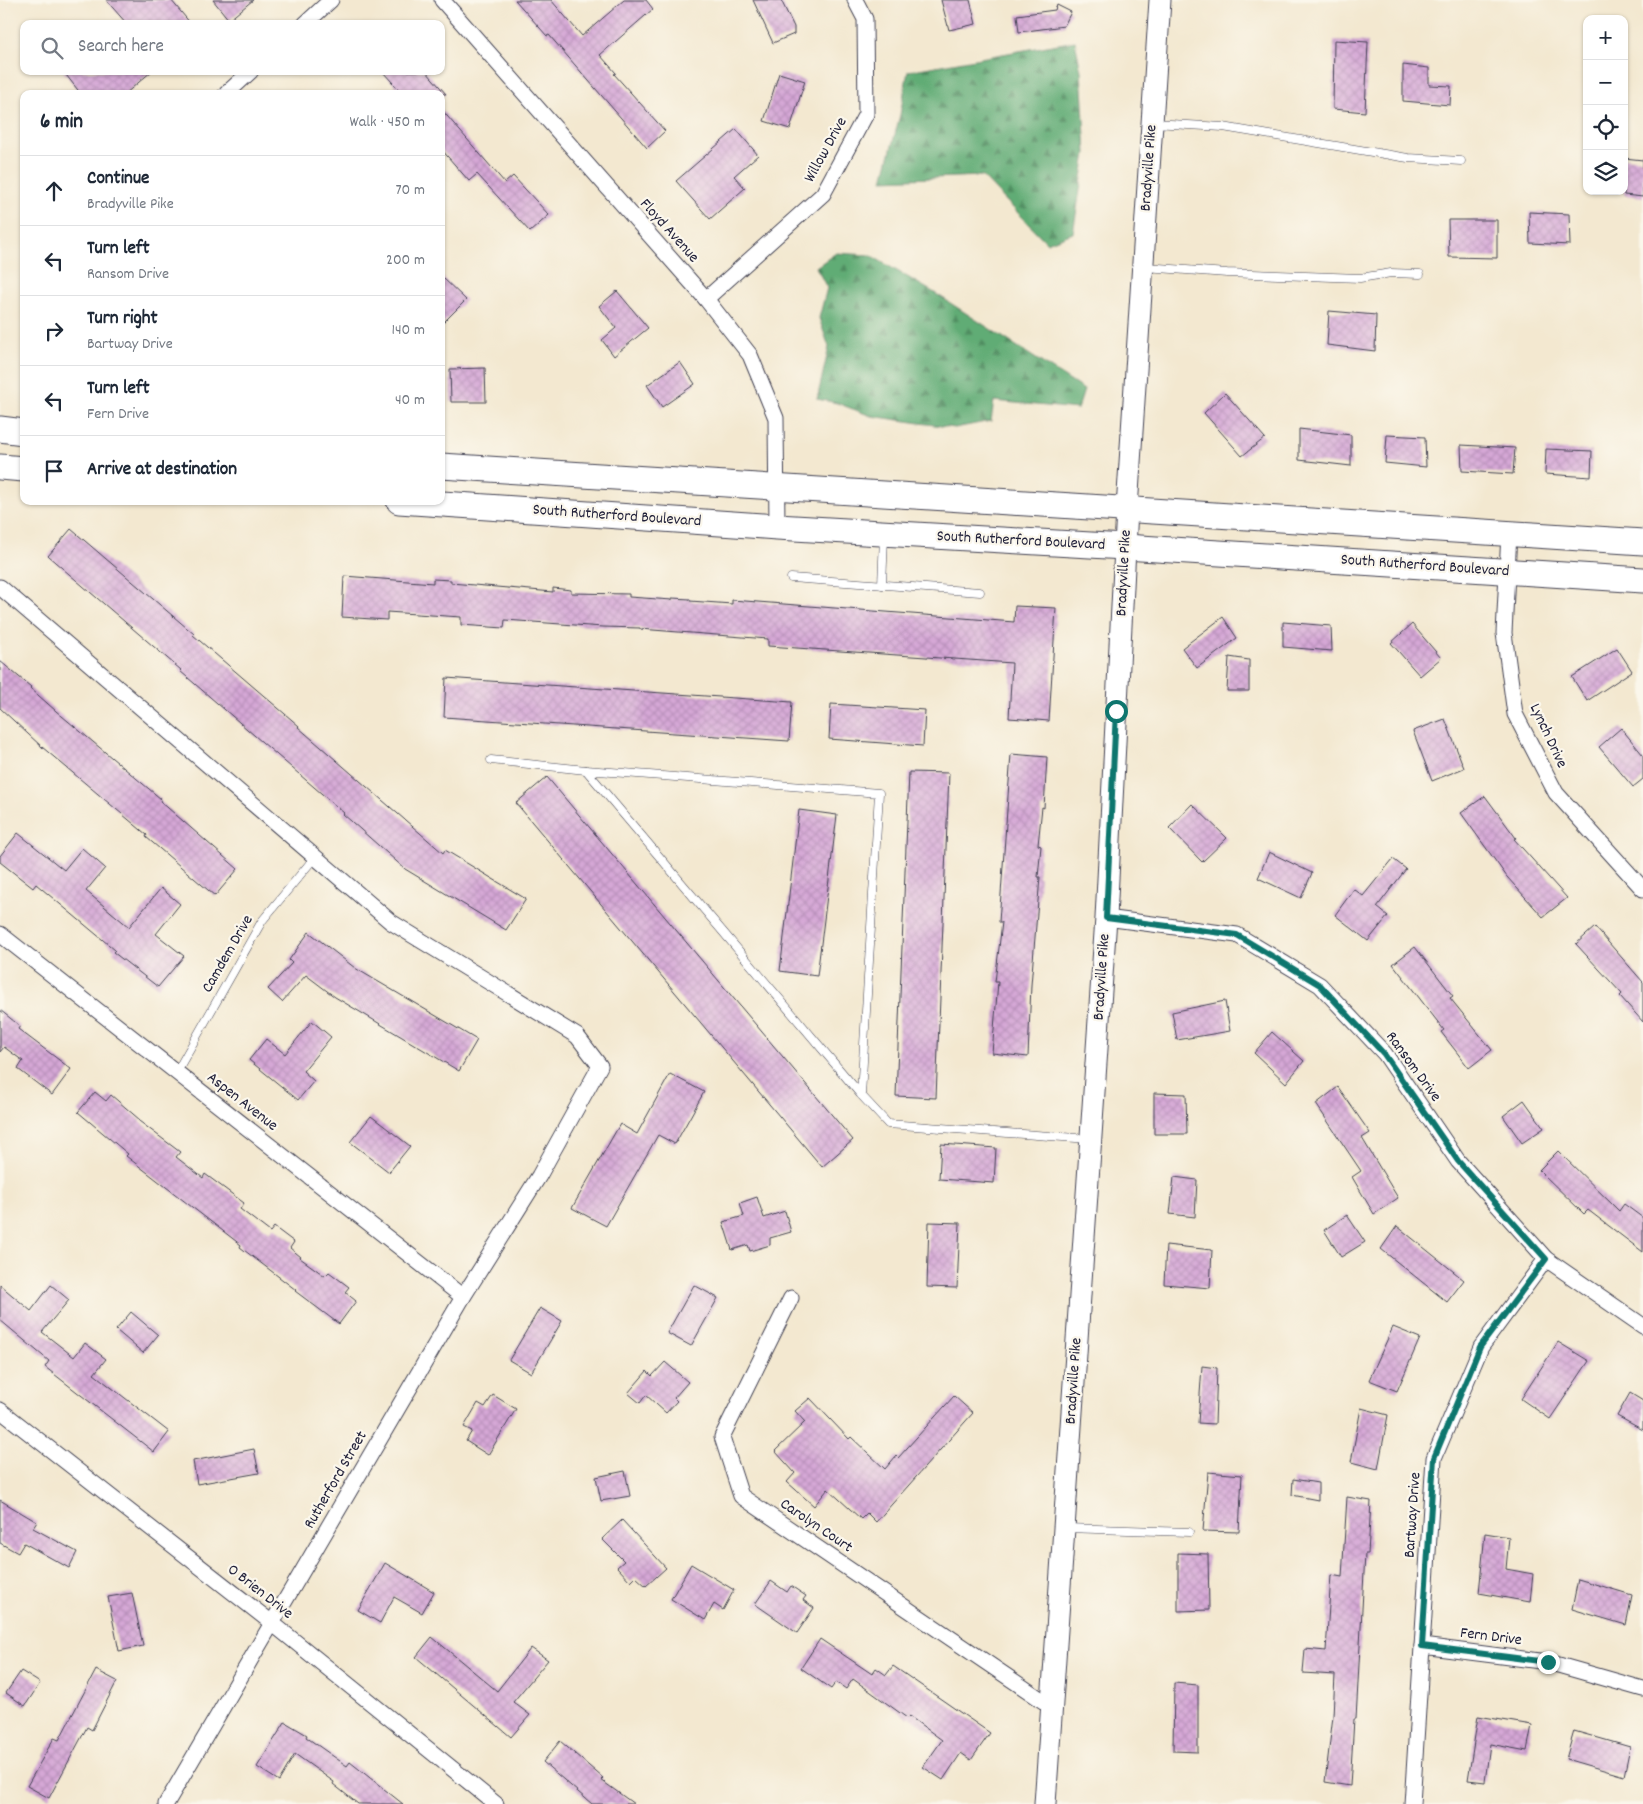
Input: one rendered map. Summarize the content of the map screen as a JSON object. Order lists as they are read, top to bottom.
{
  "streets": {
    "highway": ["South Rutherford Boulevard"],
    "main road": ["Bradyville Pike"],
    "street": [
      "Willow Drive",
      "Floyd Avenue",
      "Lynch Drive",
      "Ransom Drive",
      "Aspen Avenue",
      "Rutherford Street",
      "Bartway Drive",
      "Carolyn Court",
      "O Brien Drive",
      "Fern Drive"
    ],
    "lane": ["Camdem Drive"]
  },
  "crossings": [
    ["Willow Drive", "Floyd Avenue"],
    ["Bradyville Pike", "South Rutherford Boulevard"],
    ["Bradyville Pike", "Ransom Drive"],
    ["Bradyville Pike", "Carolyn Court"],
    ["Floyd Avenue", "South Rutherford Boulevard"],
    ["South Rutherford Boulevard", "Lynch Drive"],
    ["Camdem Drive", "Aspen Avenue"],
    ["Camdem Drive", "Rutherford Street"],
    ["Ransom Drive", "Bartway Drive"],
    ["Aspen Avenue", "Rutherford Street"],
    ["Rutherford Street", "O Brien Drive"],
    ["Bartway Drive", "Fern Drive"]
  ],
  "page": {
    "map_buttons": ["+", "−"],
    "search": "Search here",
    "heading": ["6 min", "Walk · 450 m"],
    "list": [
      ["Continue", "Bradyville Pike", "70 m"],
      ["Turn left", "Ransom Drive", "200 m"],
      ["Turn right", "Bartway Drive", "140 m"],
      ["Turn left", "Fern Drive", "40 m"],
      "Arrive at destination"
    ]
  }
}
